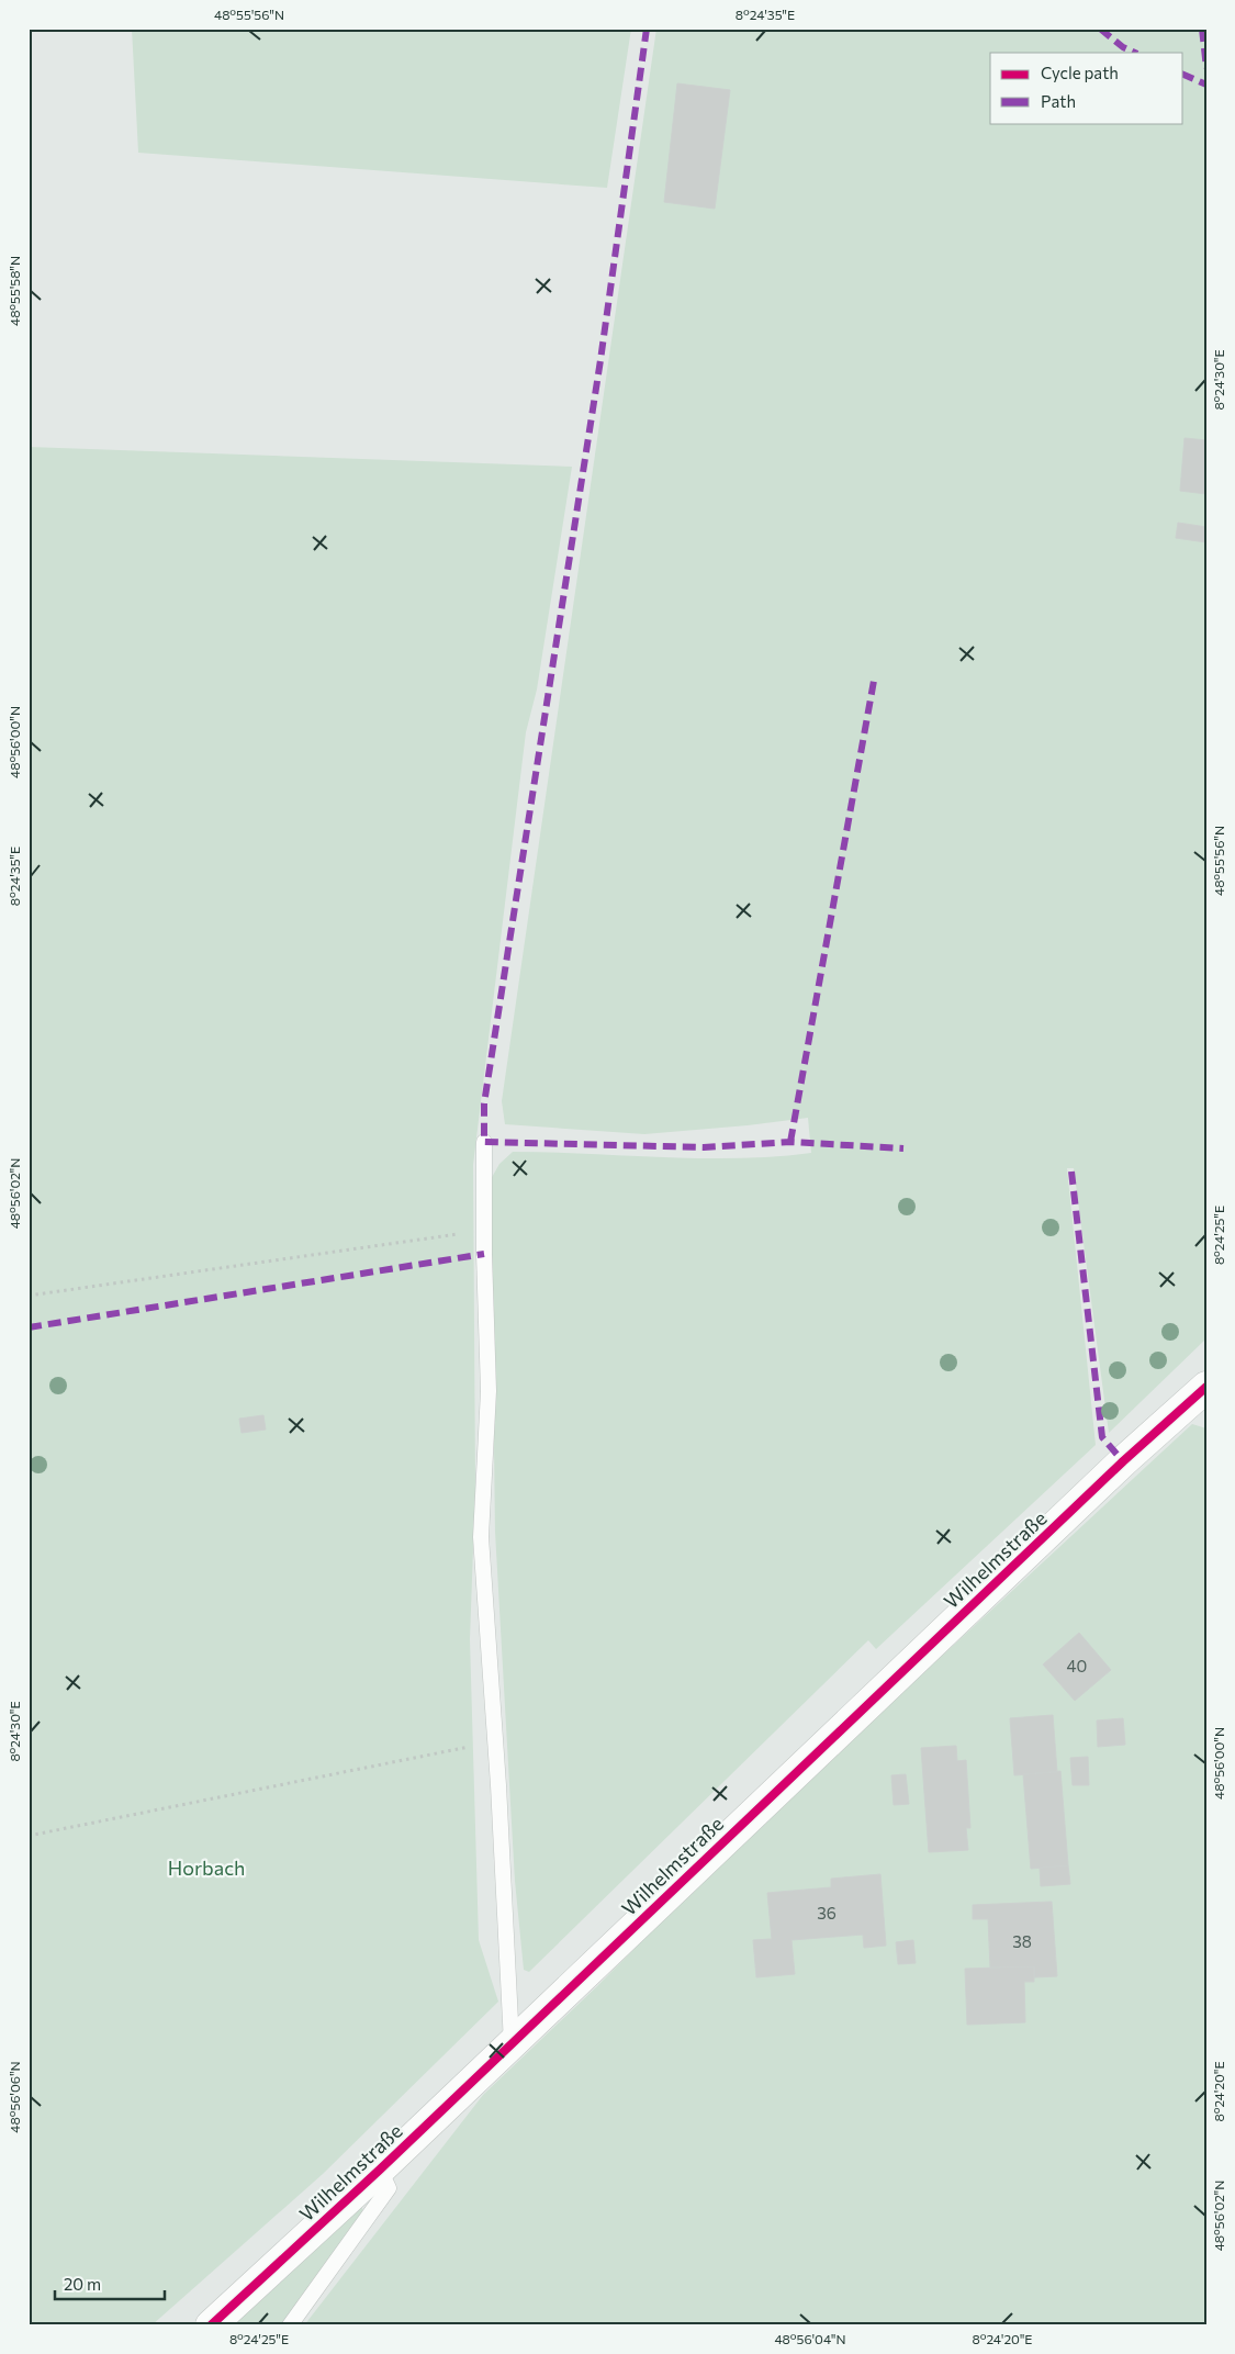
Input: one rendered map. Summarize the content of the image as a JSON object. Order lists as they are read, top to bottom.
{
  "streets": {
    "street": ["Wilhelmstraße"]
  },
  "parks": ["Horbach"],
  "house_numbers": ["40", "36", "38"],
  "legend": ["Cycle path", "Path"],
  "scale_bar": "20 m",
  "coordinates": [
    "48°55'56\"N",
    "8°24'35\"E",
    "48°55'58\"N",
    "8°24'30\"E",
    "48°56'00\"N",
    "48°56'02\"N",
    "8°24'25\"E",
    "8°24'20\"E",
    "48°56'06\"N",
    "48°56'04\"N"
  ]
}
